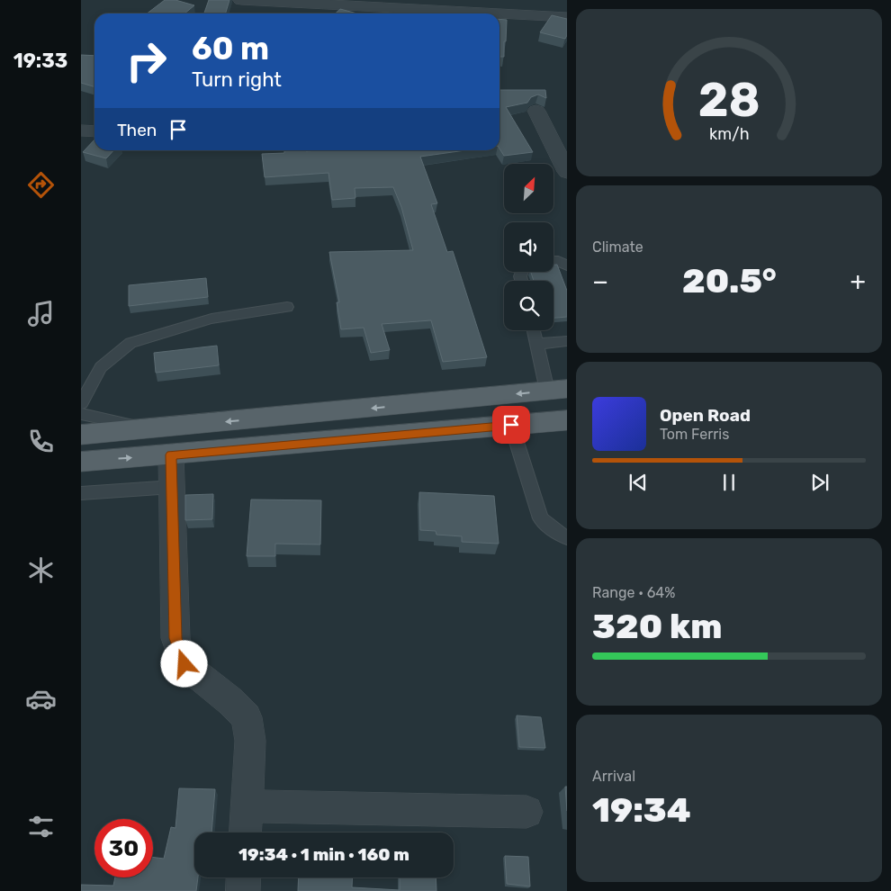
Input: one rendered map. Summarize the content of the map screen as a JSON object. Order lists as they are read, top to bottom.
{
  "north": "top right",
  "page": {
    "tabs": "19:33",
    "turn": ["60 m", "Turn right"],
    "then": "Then",
    "tile": [
      "Climate",
      ["Range · 64%", "320 km"],
      ["Arrival", "19:34"]
    ],
    "heat": ["−", "20.5°", "+"],
    "song": ["Open Road", "Tom Ferris"],
    "limit": "30",
    "trip": "19:34 · 1 min · 160 m",
    "gauge": ["28", "km/h"]
  }
}
